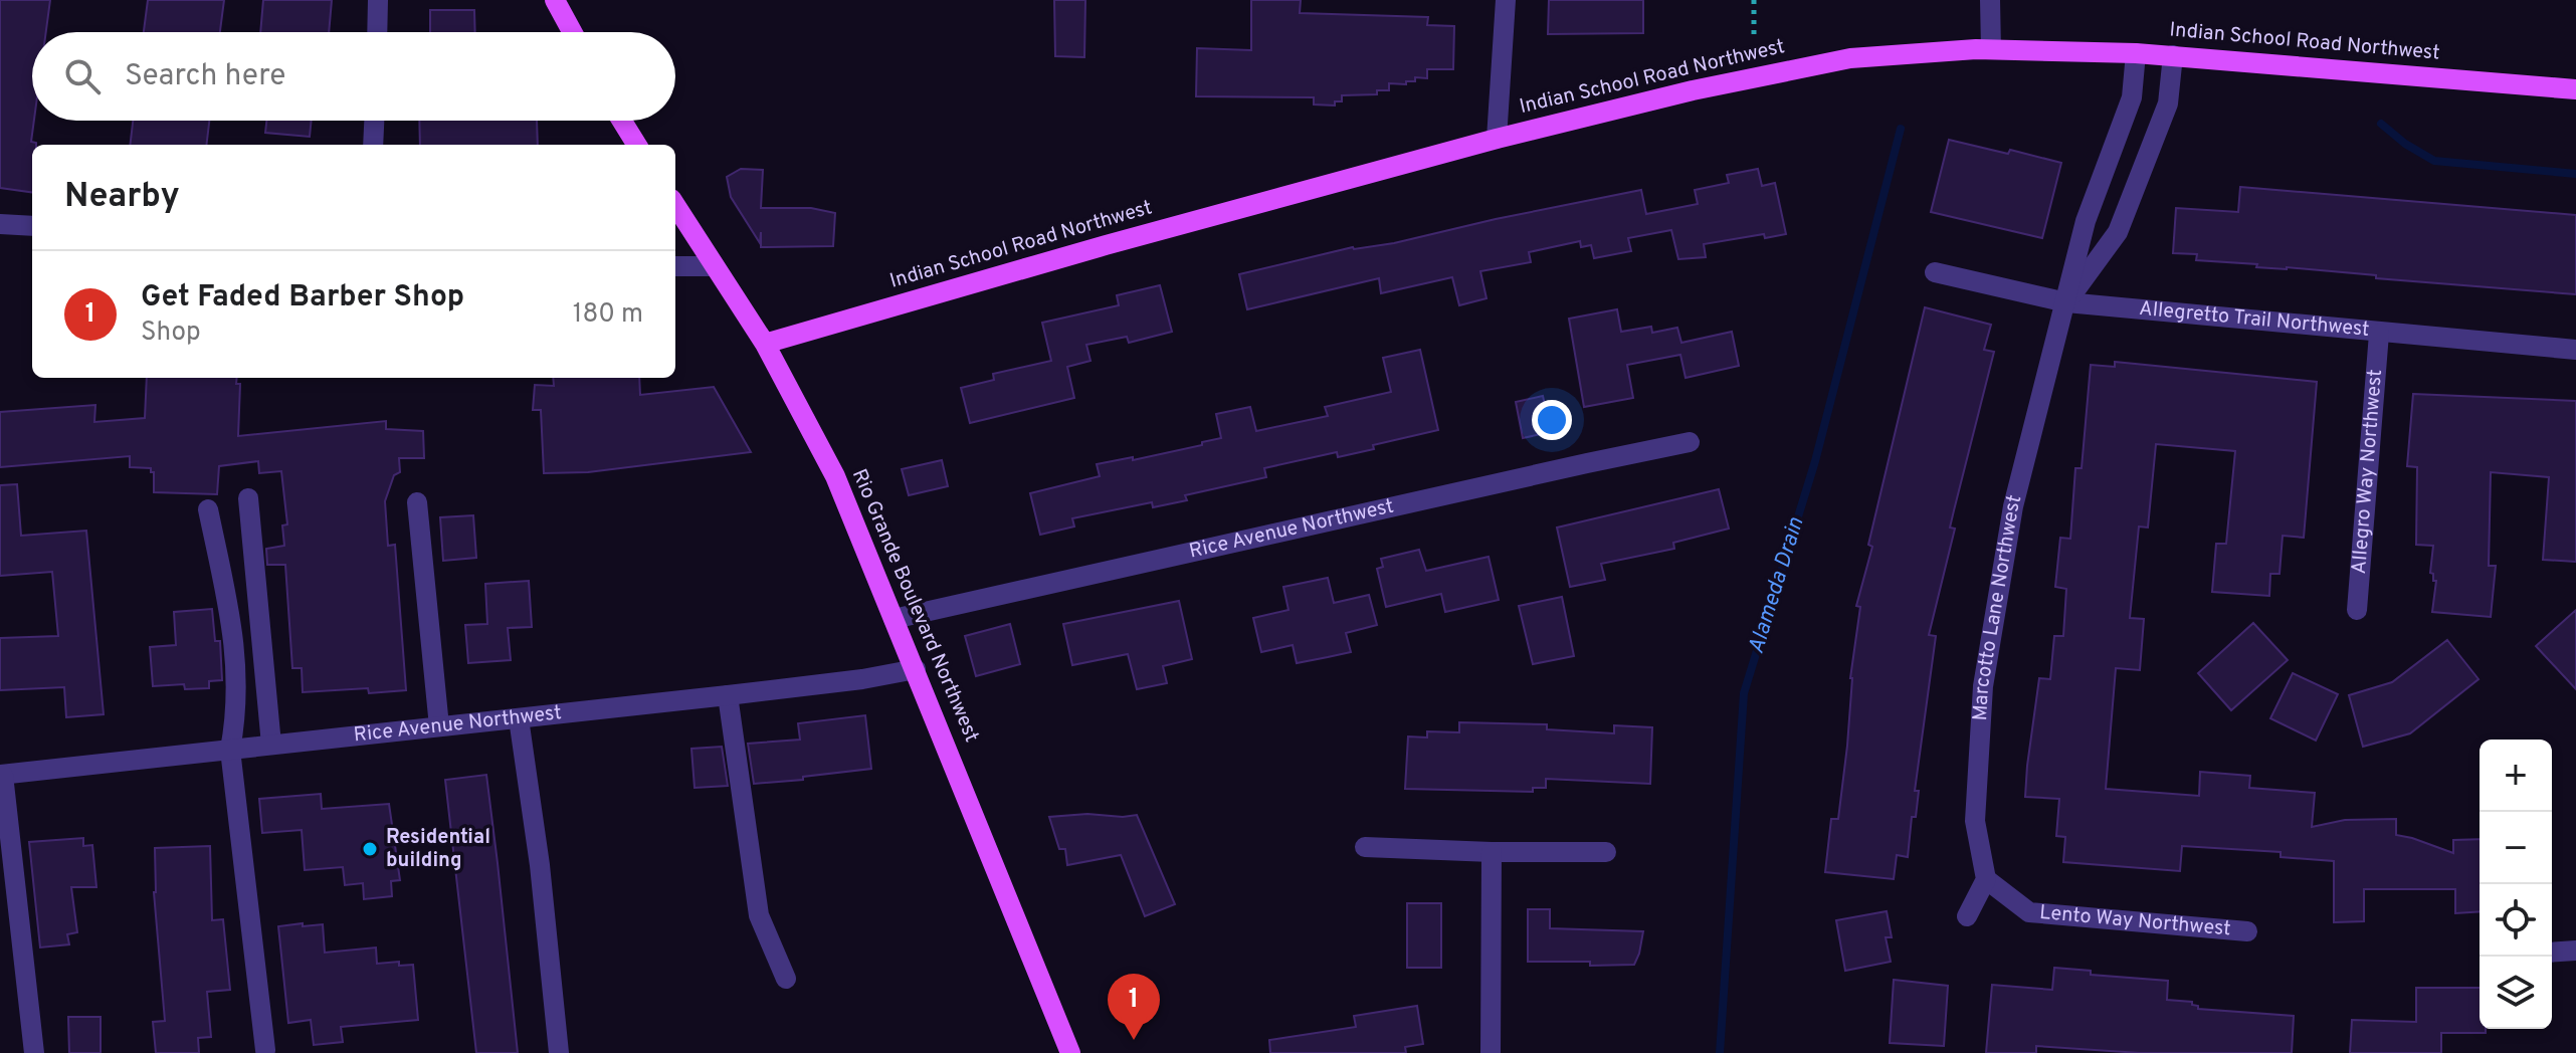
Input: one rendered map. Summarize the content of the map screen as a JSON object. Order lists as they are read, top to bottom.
{
  "streets": {
    "main road": ["Indian School Road Northwest", "Rio Grande Boulevard Northwest"],
    "street": [
      "Allegretto Trail Northwest",
      "Allegro Way Northwest",
      "Rice Avenue Northwest",
      "Marcotto Lane Northwest",
      "Lento Way Northwest"
    ]
  },
  "crossings": [
    ["Indian School Road Northwest", "Rio Grande Boulevard Northwest"],
    ["Indian School Road Northwest", "Marcotto Lane Northwest"],
    ["Allegretto Trail Northwest", "Allegro Way Northwest"],
    ["Allegretto Trail Northwest", "Marcotto Lane Northwest"],
    ["Rice Avenue Northwest", "Rio Grande Boulevard Northwest"],
    ["Marcotto Lane Northwest", "Lento Way Northwest"]
  ],
  "water": ["Alameda Drain"],
  "places": ["Residential building"],
  "page": {
    "search": "Search here",
    "heading": "Nearby",
    "list": [
      {
        "mark": "1",
        "name": "Get Faded Barber Shop",
        "note": "Shop",
        "value": "180 m"
      }
    ],
    "map_buttons": ["+", "−"],
    "pins": "1"
  }
}
